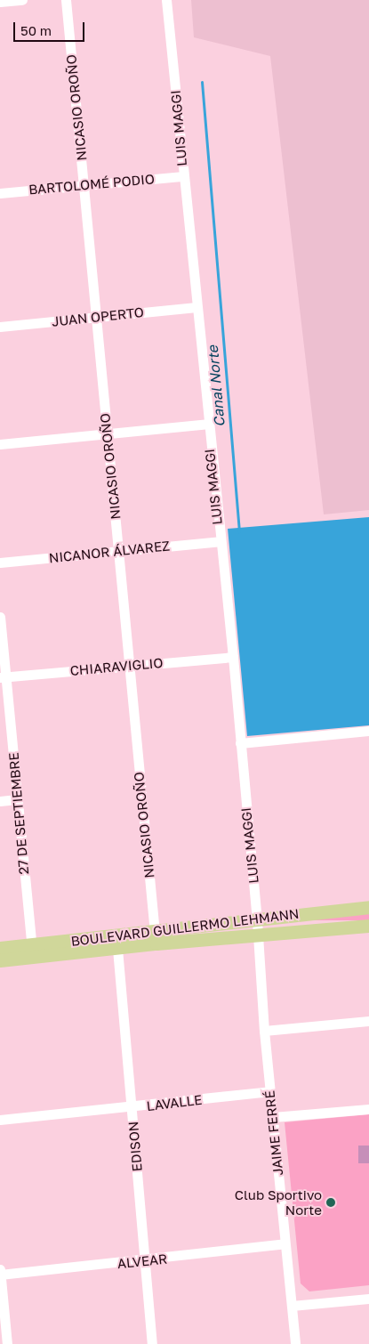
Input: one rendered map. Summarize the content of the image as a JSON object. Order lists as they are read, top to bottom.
{
  "streets": {
    "main road": ["BOULEVARD GUILLERMO LEHMANN"],
    "street": [
      "NICASIO OROÑO",
      "LUIS MAGGI",
      "BARTOLOMÉ PODIO",
      "JUAN OPERTO",
      "NICANOR ÁLVAREZ",
      "CHIARAVIGLIO",
      "27 DE SEPTIEMBRE",
      "LAVALLE",
      "JAIME FERRÉ",
      "EDISON",
      "ALVEAR"
    ]
  },
  "crossings": [
    ["NICASIO OROÑO", "BARTOLOMÉ PODIO"],
    ["NICASIO OROÑO", "JUAN OPERTO"],
    ["NICASIO OROÑO", "NICANOR ÁLVAREZ"],
    ["NICASIO OROÑO", "CHIARAVIGLIO"],
    ["NICASIO OROÑO", "BOULEVARD GUILLERMO LEHMANN"],
    ["LUIS MAGGI", "BARTOLOMÉ PODIO"],
    ["LUIS MAGGI", "JUAN OPERTO"],
    ["LUIS MAGGI", "NICANOR ÁLVAREZ"],
    ["LUIS MAGGI", "CHIARAVIGLIO"],
    ["LUIS MAGGI", "BOULEVARD GUILLERMO LEHMANN"],
    ["LUIS MAGGI", "JAIME FERRÉ"],
    ["CHIARAVIGLIO", "27 DE SEPTIEMBRE"],
    ["27 DE SEPTIEMBRE", "BOULEVARD GUILLERMO LEHMANN"],
    ["BOULEVARD GUILLERMO LEHMANN", "JAIME FERRÉ"],
    ["BOULEVARD GUILLERMO LEHMANN", "EDISON"],
    ["LAVALLE", "JAIME FERRÉ"],
    ["LAVALLE", "EDISON"],
    ["JAIME FERRÉ", "ALVEAR"],
    ["EDISON", "ALVEAR"]
  ],
  "water": ["Canal Norte"],
  "places": ["Club Sportivo Norte"],
  "scale_bar": "50 m"
}
